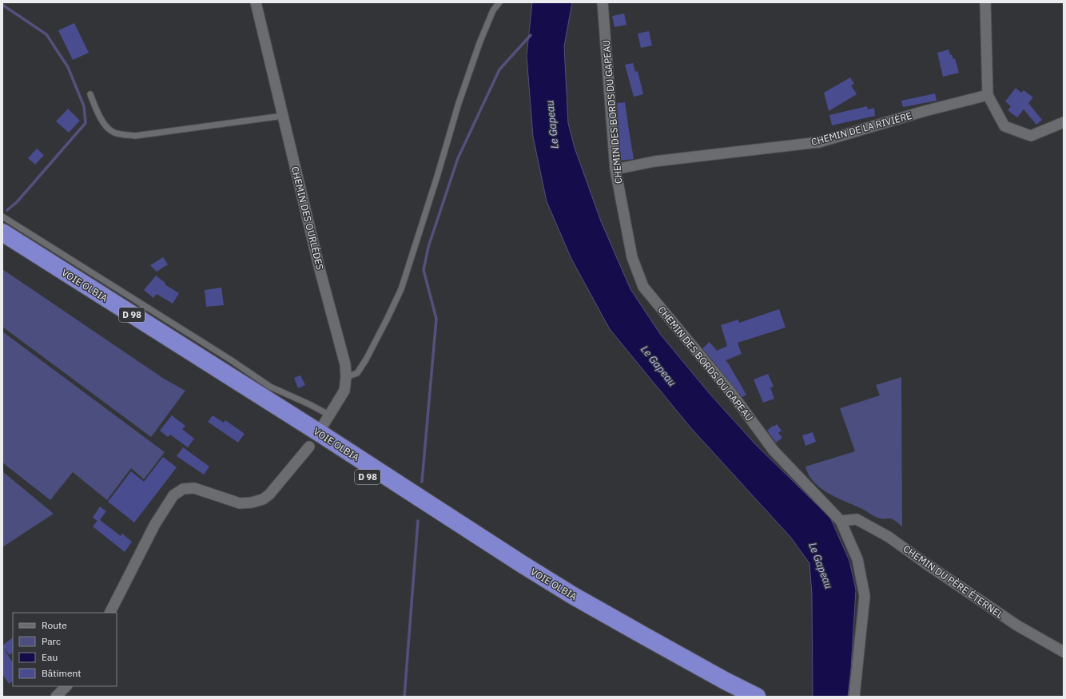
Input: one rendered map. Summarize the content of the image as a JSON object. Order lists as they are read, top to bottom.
{
  "streets": {
    "highway": ["VOIE OLBIA", "D 98"],
    "street": [
      "CHEMIN DES BORDS DU GAPEAU",
      "CHEMIN DE LA RIVIÈRE",
      "CHEMIN DES OURLÈDES",
      "CHEMIN DU PÈRE ÉTERNEL"
    ]
  },
  "crossings": [
    ["CHEMIN DES BORDS DU GAPEAU", "CHEMIN DE LA RIVIÈRE"],
    ["CHEMIN DES BORDS DU GAPEAU", "CHEMIN DU PÈRE ÉTERNEL"]
  ],
  "water": ["Le Gapeau"],
  "legend": [
    "Route",
    "Parc",
    "Eau",
    "Bâtiment"
  ]
}
